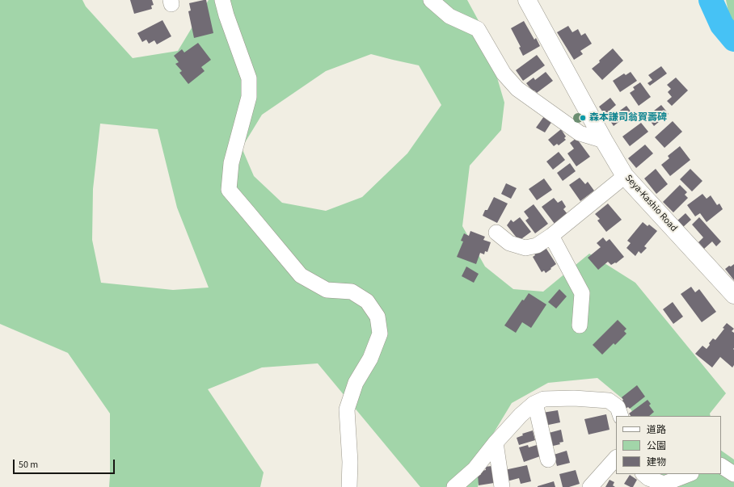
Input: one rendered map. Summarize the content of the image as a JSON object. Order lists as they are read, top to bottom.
{
  "streets": {
    "main road": ["Seya-Kashio Road"]
  },
  "places": ["森本謙司翁賀壽碑"],
  "legend": ["道路", "公園", "建物"],
  "scale_bar": "50 m"
}
